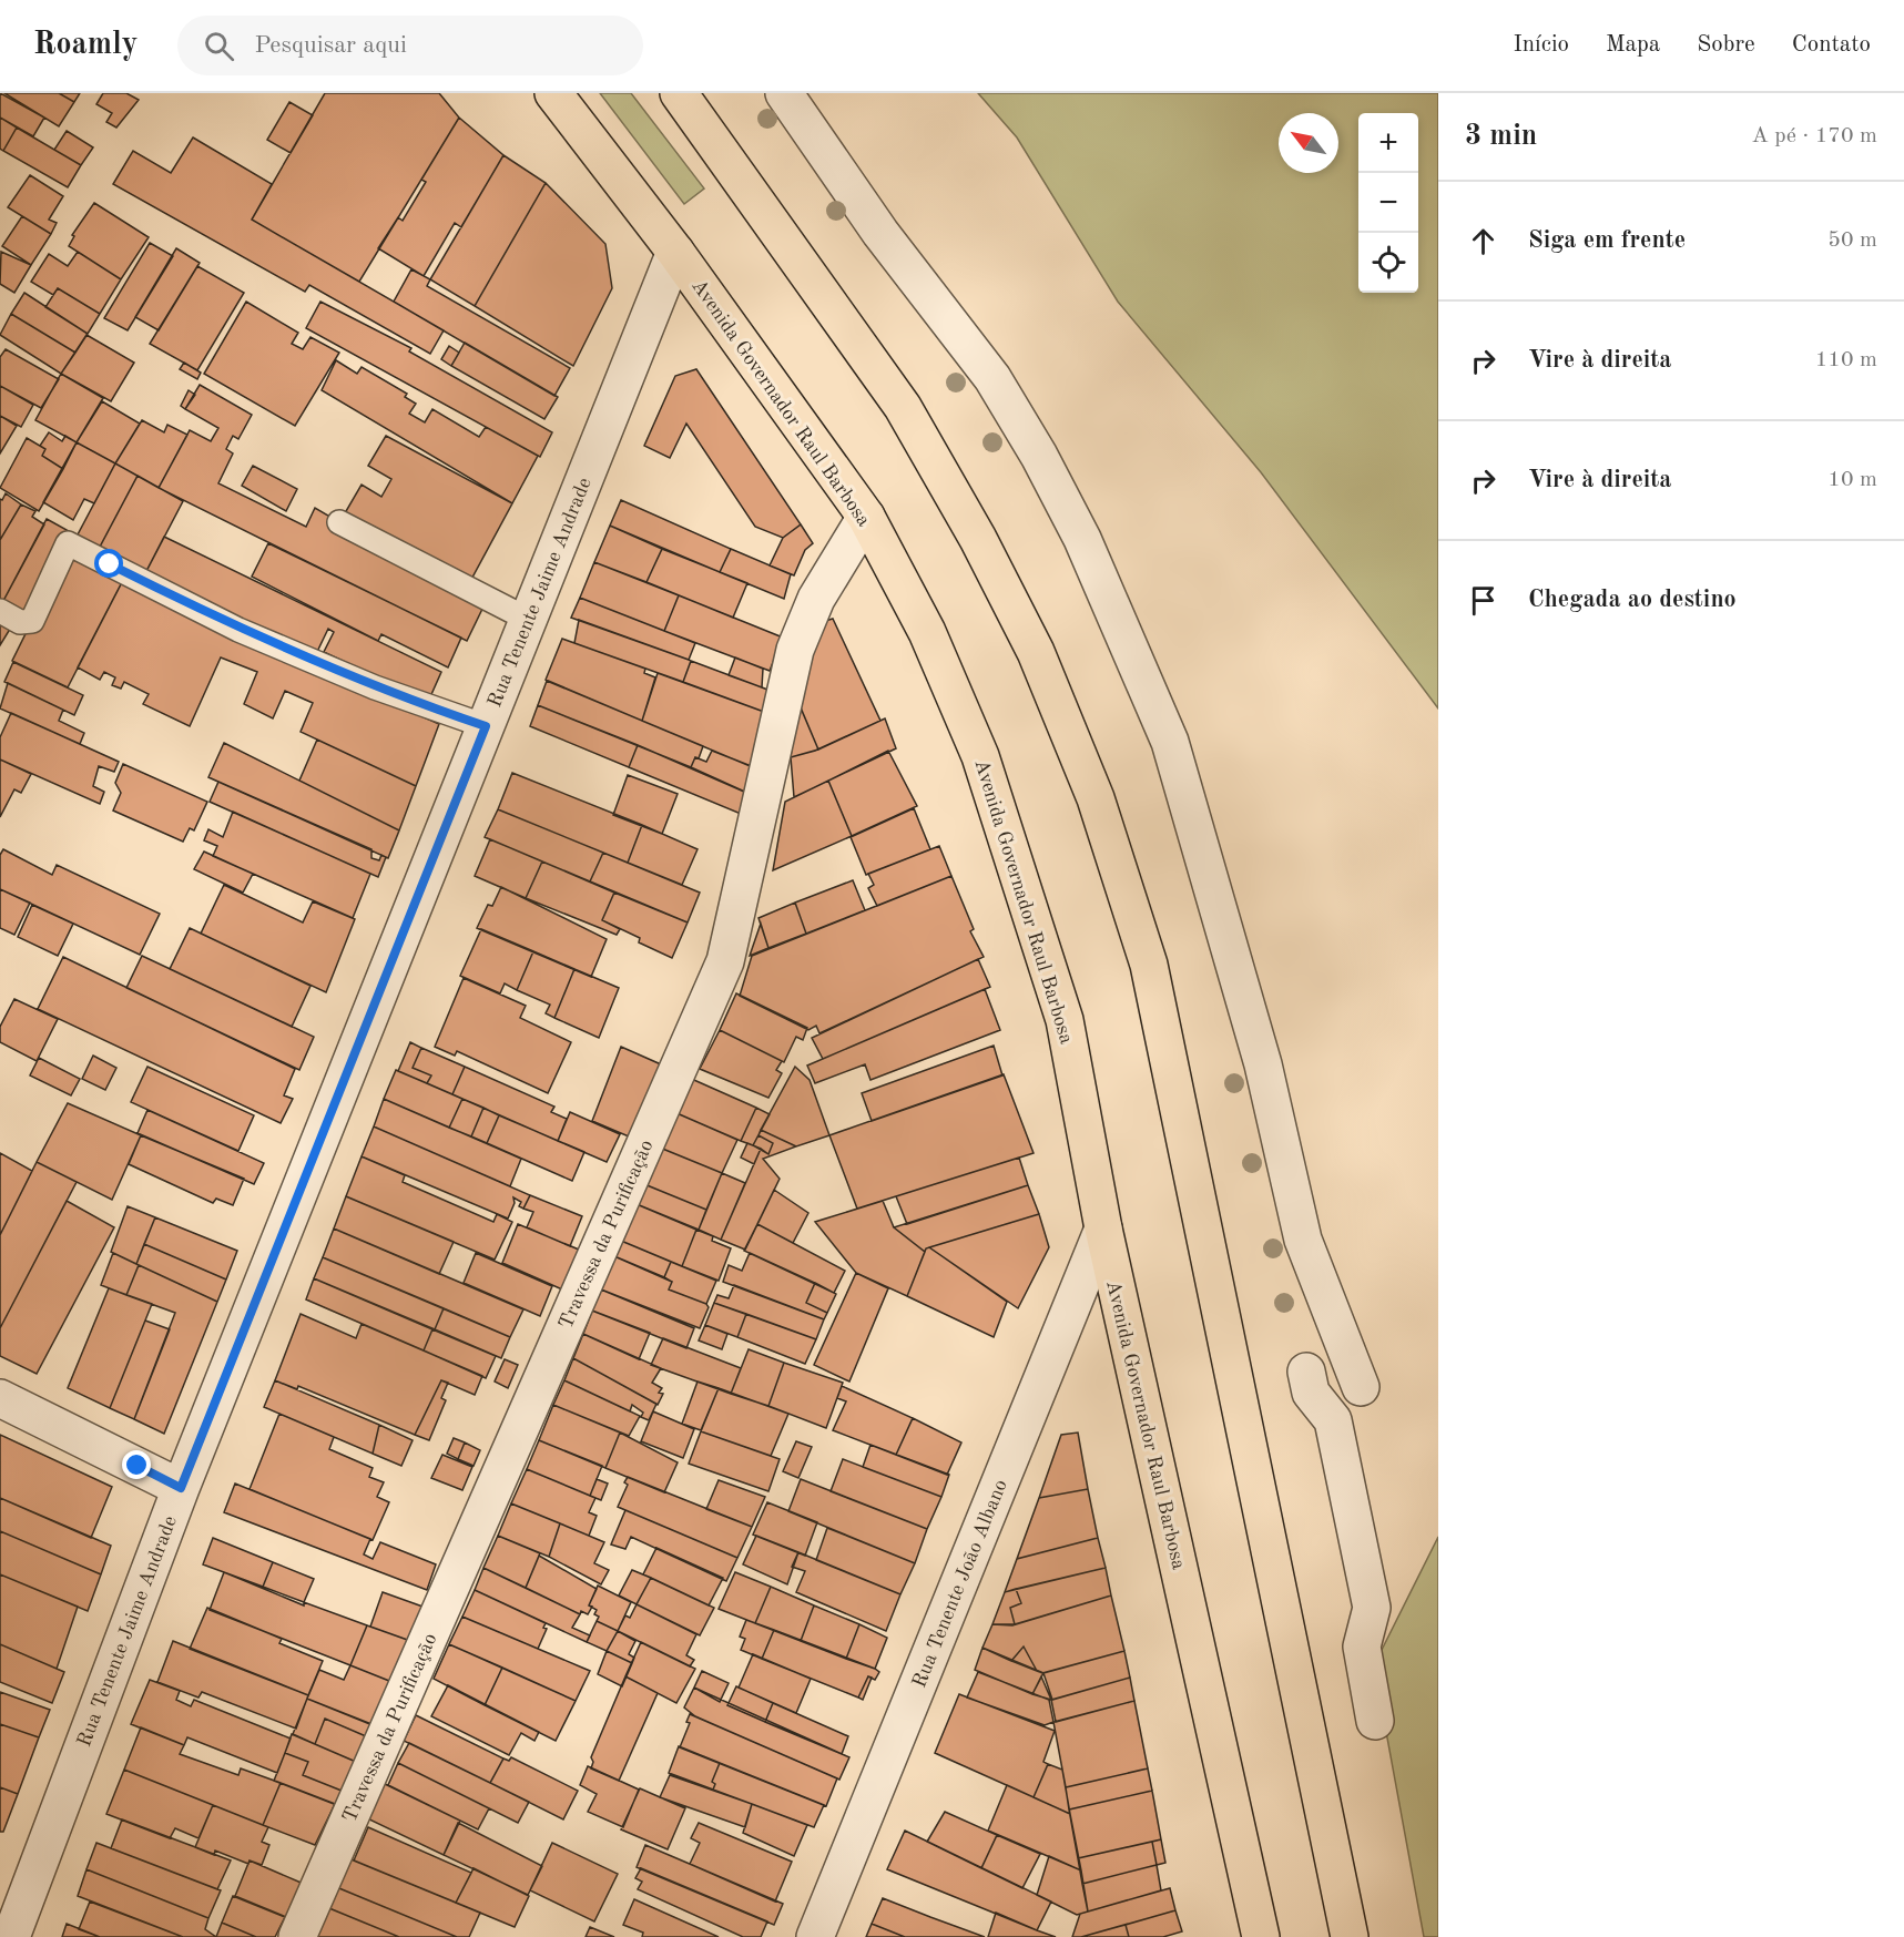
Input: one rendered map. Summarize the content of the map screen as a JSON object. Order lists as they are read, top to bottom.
{
  "streets": {
    "highway": ["Avenida Governador Raul Barbosa"],
    "street": ["Rua Tenente Jaime Andrade", "Travessa da Purificação", "Rua Tenente João Albano"]
  },
  "crossings": [
    ["Avenida Governador Raul Barbosa", "Rua Tenente Jaime Andrade"],
    ["Avenida Governador Raul Barbosa", "Travessa da Purificação"],
    ["Avenida Governador Raul Barbosa", "Rua Tenente João Albano"]
  ],
  "north": "top left",
  "page": {
    "header": "Roamly",
    "search": "Pesquisar aqui",
    "nav": [
      "Início",
      "Mapa",
      "Sobre",
      "Contato"
    ],
    "heading": ["3 min", "A pé · 170 m"],
    "map_buttons": ["+", "−"],
    "list": [
      ["Siga em frente", "50 m"],
      ["Vire à direita", "110 m"],
      ["Vire à direita", "10 m"],
      "Chegada ao destino"
    ]
  }
}
